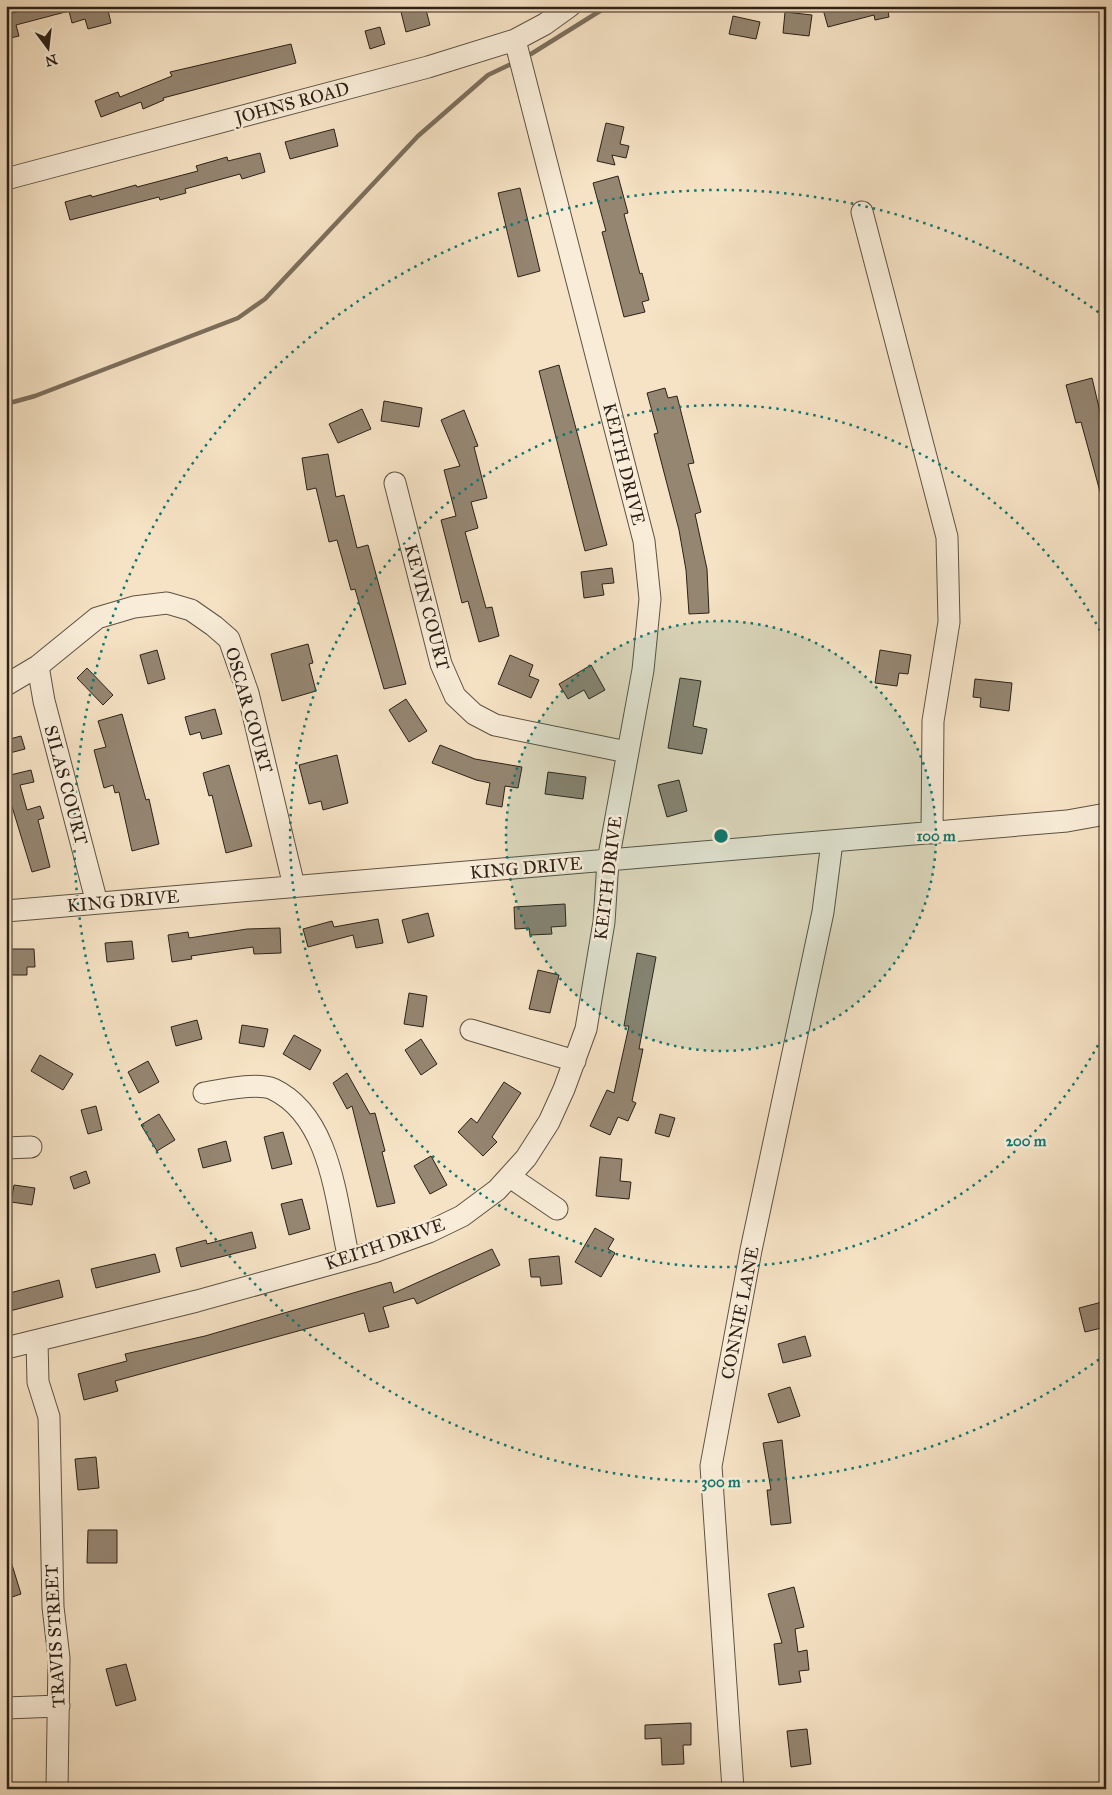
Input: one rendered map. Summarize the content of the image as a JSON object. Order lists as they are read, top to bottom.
{
  "streets": {
    "street": [
      "JOHNS ROAD",
      "KEITH DRIVE",
      "KEVIN COURT",
      "OSCAR COURT",
      "SILAS COURT",
      "KING DRIVE",
      "CONNIE LANE",
      "TRAVIS STREET"
    ]
  },
  "crossings": [
    ["JOHNS ROAD", "KEITH DRIVE"],
    ["KEITH DRIVE", "KEVIN COURT"],
    ["KEITH DRIVE", "KING DRIVE"],
    ["KEITH DRIVE", "TRAVIS STREET"],
    ["OSCAR COURT", "SILAS COURT"],
    ["OSCAR COURT", "KING DRIVE"],
    ["SILAS COURT", "KING DRIVE"],
    ["KING DRIVE", "CONNIE LANE"]
  ],
  "north": "bottom",
  "rings": ["100 m", "200 m", "300 m"]
}
